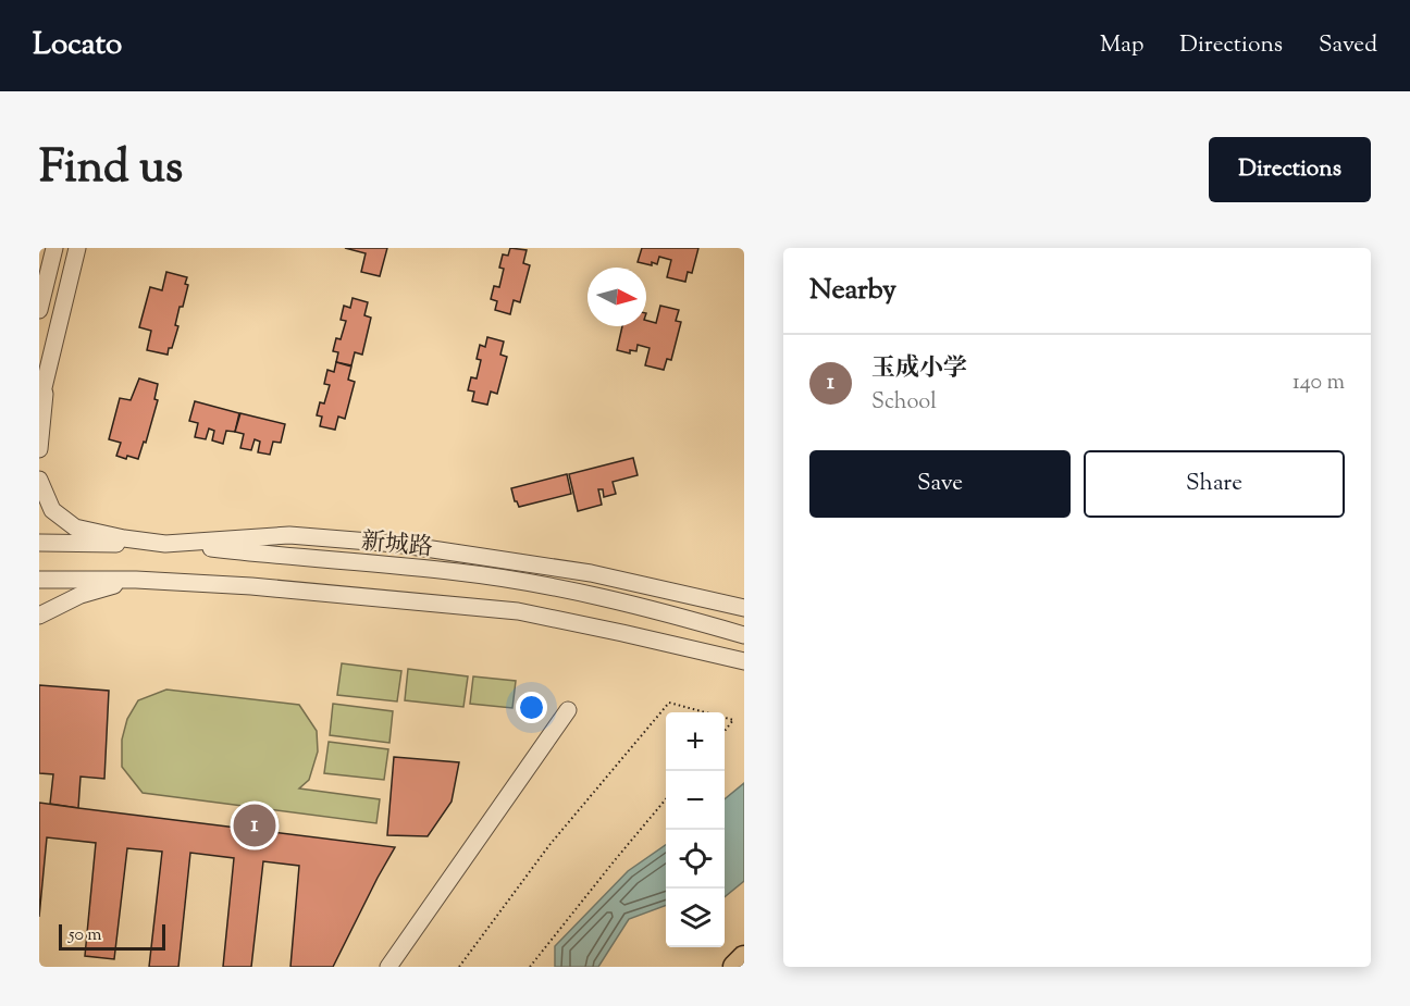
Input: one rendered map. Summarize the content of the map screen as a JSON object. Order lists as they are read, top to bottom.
{
  "streets": {
    "street": ["新城路"]
  },
  "scale_bar": "50 m",
  "north": "right",
  "page": {
    "header": "Locato",
    "nav": ["Map", "Directions", "Saved"],
    "title": "Find us",
    "buttons": [
      "Directions",
      ["Save", "Share"]
    ],
    "heading": "Nearby",
    "list": [
      {
        "mark": "1",
        "name": "玉成小学",
        "note": "School",
        "value": "140 m"
      }
    ],
    "map_buttons": ["+", "−"],
    "pins": "1",
    "scale": "50 m"
  }
}
